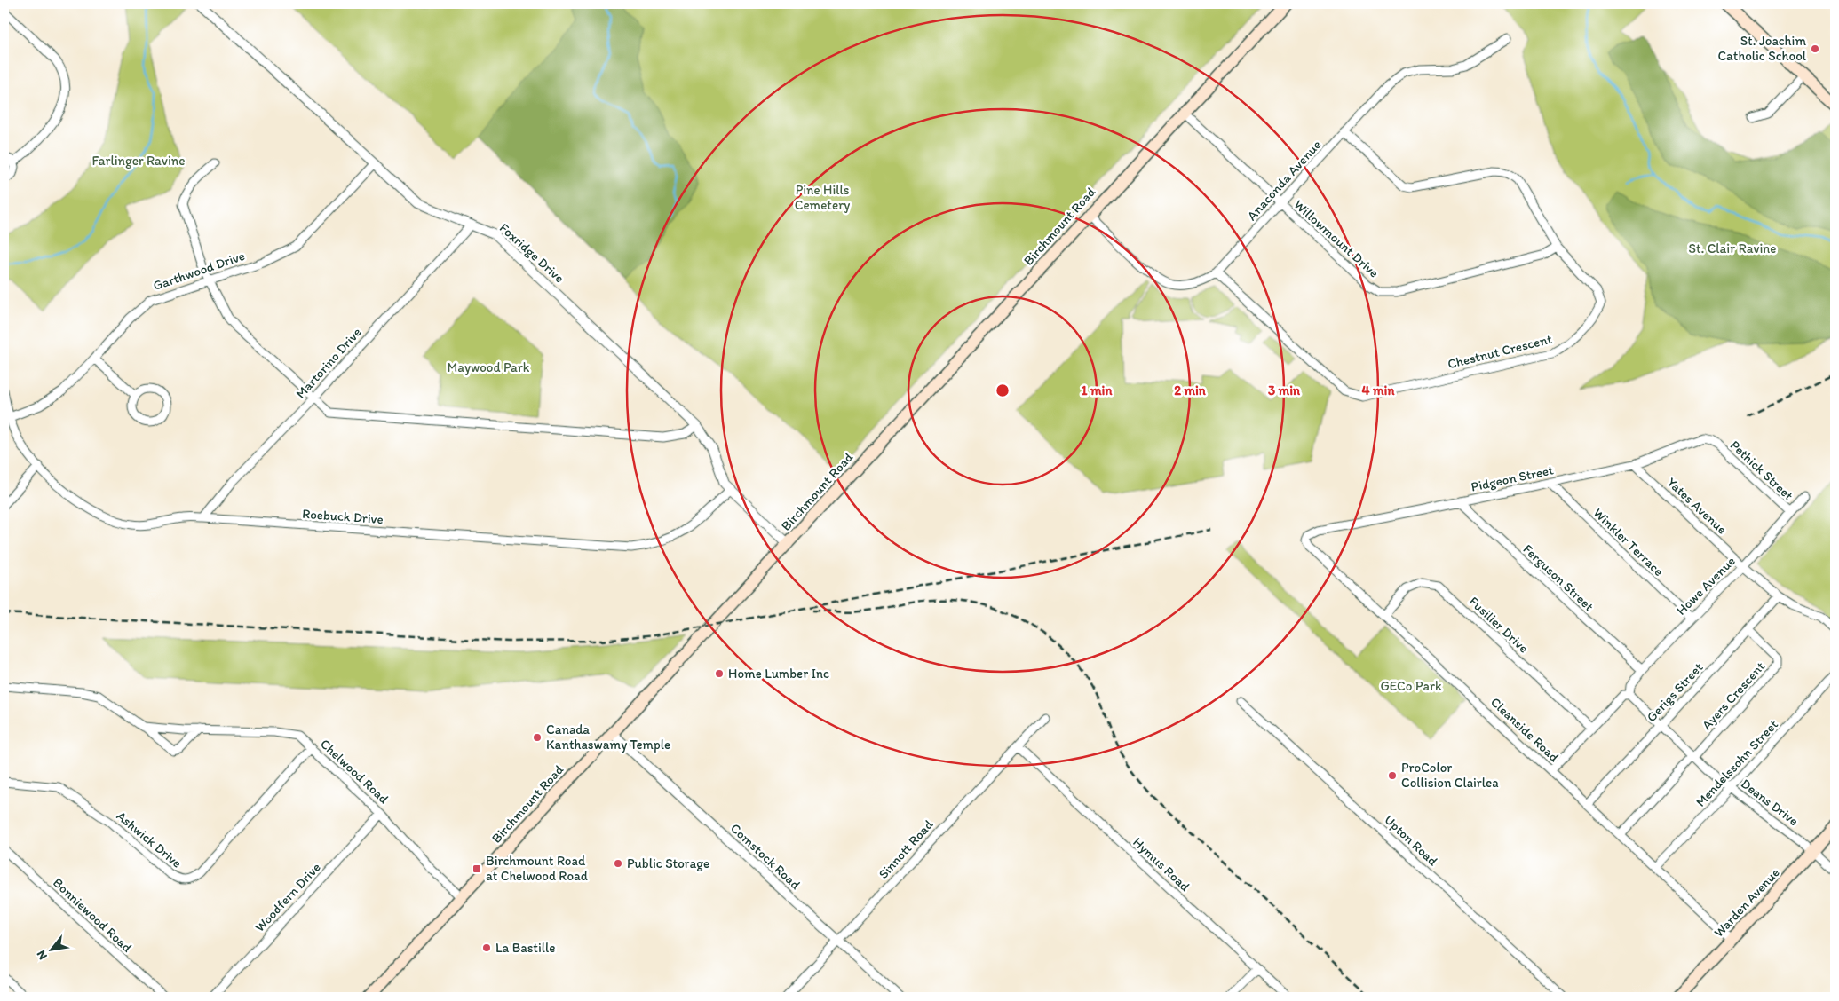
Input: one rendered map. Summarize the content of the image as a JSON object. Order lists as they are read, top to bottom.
{
  "streets": {
    "main road": ["Birchmount Road", "Warden Avenue"],
    "street": [
      "Anaconda Avenue",
      "Willowmount Drive",
      "Foxridge Drive",
      "Garthwood Drive",
      "Chestnut Crescent",
      "Martorino Drive",
      "Pethick Street",
      "Pidgeon Street",
      "Yates Avenue",
      "Roebuck Drive",
      "Winkler Terrace",
      "Ferguson Street",
      "Howe Avenue",
      "Fusilier Drive",
      "Gerigs Street",
      "Ayers Crescent",
      "Cleanside Road",
      "Mendelssohn Street",
      "Chelwood Road",
      "Deans Drive",
      "Ashwick Drive",
      "Upton Road",
      "Sinnott Road",
      "Comstock Road",
      "Hymus Road",
      "Woodfern Drive",
      "Bonniewood Road"
    ]
  },
  "crossings": [
    ["Anaconda Avenue", "Birchmount Road"],
    ["Anaconda Avenue", "Willowmount Drive"],
    ["Anaconda Avenue", "Chestnut Crescent"],
    ["Birchmount Road", "Willowmount Drive"],
    ["Birchmount Road", "Foxridge Drive"],
    ["Birchmount Road", "Chelwood Road"],
    ["Birchmount Road", "Comstock Road"],
    ["Willowmount Drive", "Chestnut Crescent"],
    ["Foxridge Drive", "Garthwood Drive"],
    ["Foxridge Drive", "Martorino Drive"],
    ["Foxridge Drive", "Roebuck Drive"],
    ["Garthwood Drive", "Roebuck Drive"],
    ["Martorino Drive", "Roebuck Drive"],
    ["Pethick Street", "Pidgeon Street"],
    ["Pethick Street", "Howe Avenue"],
    ["Pidgeon Street", "Yates Avenue"],
    ["Pidgeon Street", "Winkler Terrace"],
    ["Pidgeon Street", "Ferguson Street"],
    ["Pidgeon Street", "Cleanside Road"],
    ["Yates Avenue", "Howe Avenue"],
    ["Yates Avenue", "Gerigs Street"],
    ["Winkler Terrace", "Howe Avenue"],
    ["Ferguson Street", "Howe Avenue"],
    ["Howe Avenue", "Fusilier Drive"],
    ["Howe Avenue", "Cleanside Road"],
    ["Howe Avenue", "Deans Drive"],
    ["Fusilier Drive", "Cleanside Road"],
    ["Gerigs Street", "Ayers Crescent"],
    ["Gerigs Street", "Cleanside Road"],
    ["Gerigs Street", "Deans Drive"],
    ["Ayers Crescent", "Cleanside Road"],
    ["Ayers Crescent", "Deans Drive"],
    ["Cleanside Road", "Mendelssohn Street"],
    ["Cleanside Road", "Warden Avenue"],
    ["Mendelssohn Street", "Deans Drive"],
    ["Chelwood Road", "Ashwick Drive"],
    ["Chelwood Road", "Woodfern Drive"],
    ["Deans Drive", "Warden Avenue"],
    ["Sinnott Road", "Comstock Road"],
    ["Sinnott Road", "Hymus Road"]
  ],
  "parks": [
    "Farlinger Ravine",
    "Pine Hills Cemetery",
    "St. Clair Ravine",
    "Maywood Park",
    "GECo Park"
  ],
  "places": {
    "other": [
      "St. Joachim Catholic School",
      "Home Lumber Inc",
      "Canada Kanthaswamy Temple",
      "ProColor Collision Clairlea",
      "Public Storage",
      "La Bastille"
    ],
    "transit": ["Birchmount Road at Chelwood Road"]
  },
  "north": "bottom left",
  "rings": [
    "1 min",
    "2 min",
    "3 min",
    "4 min"
  ]
}
